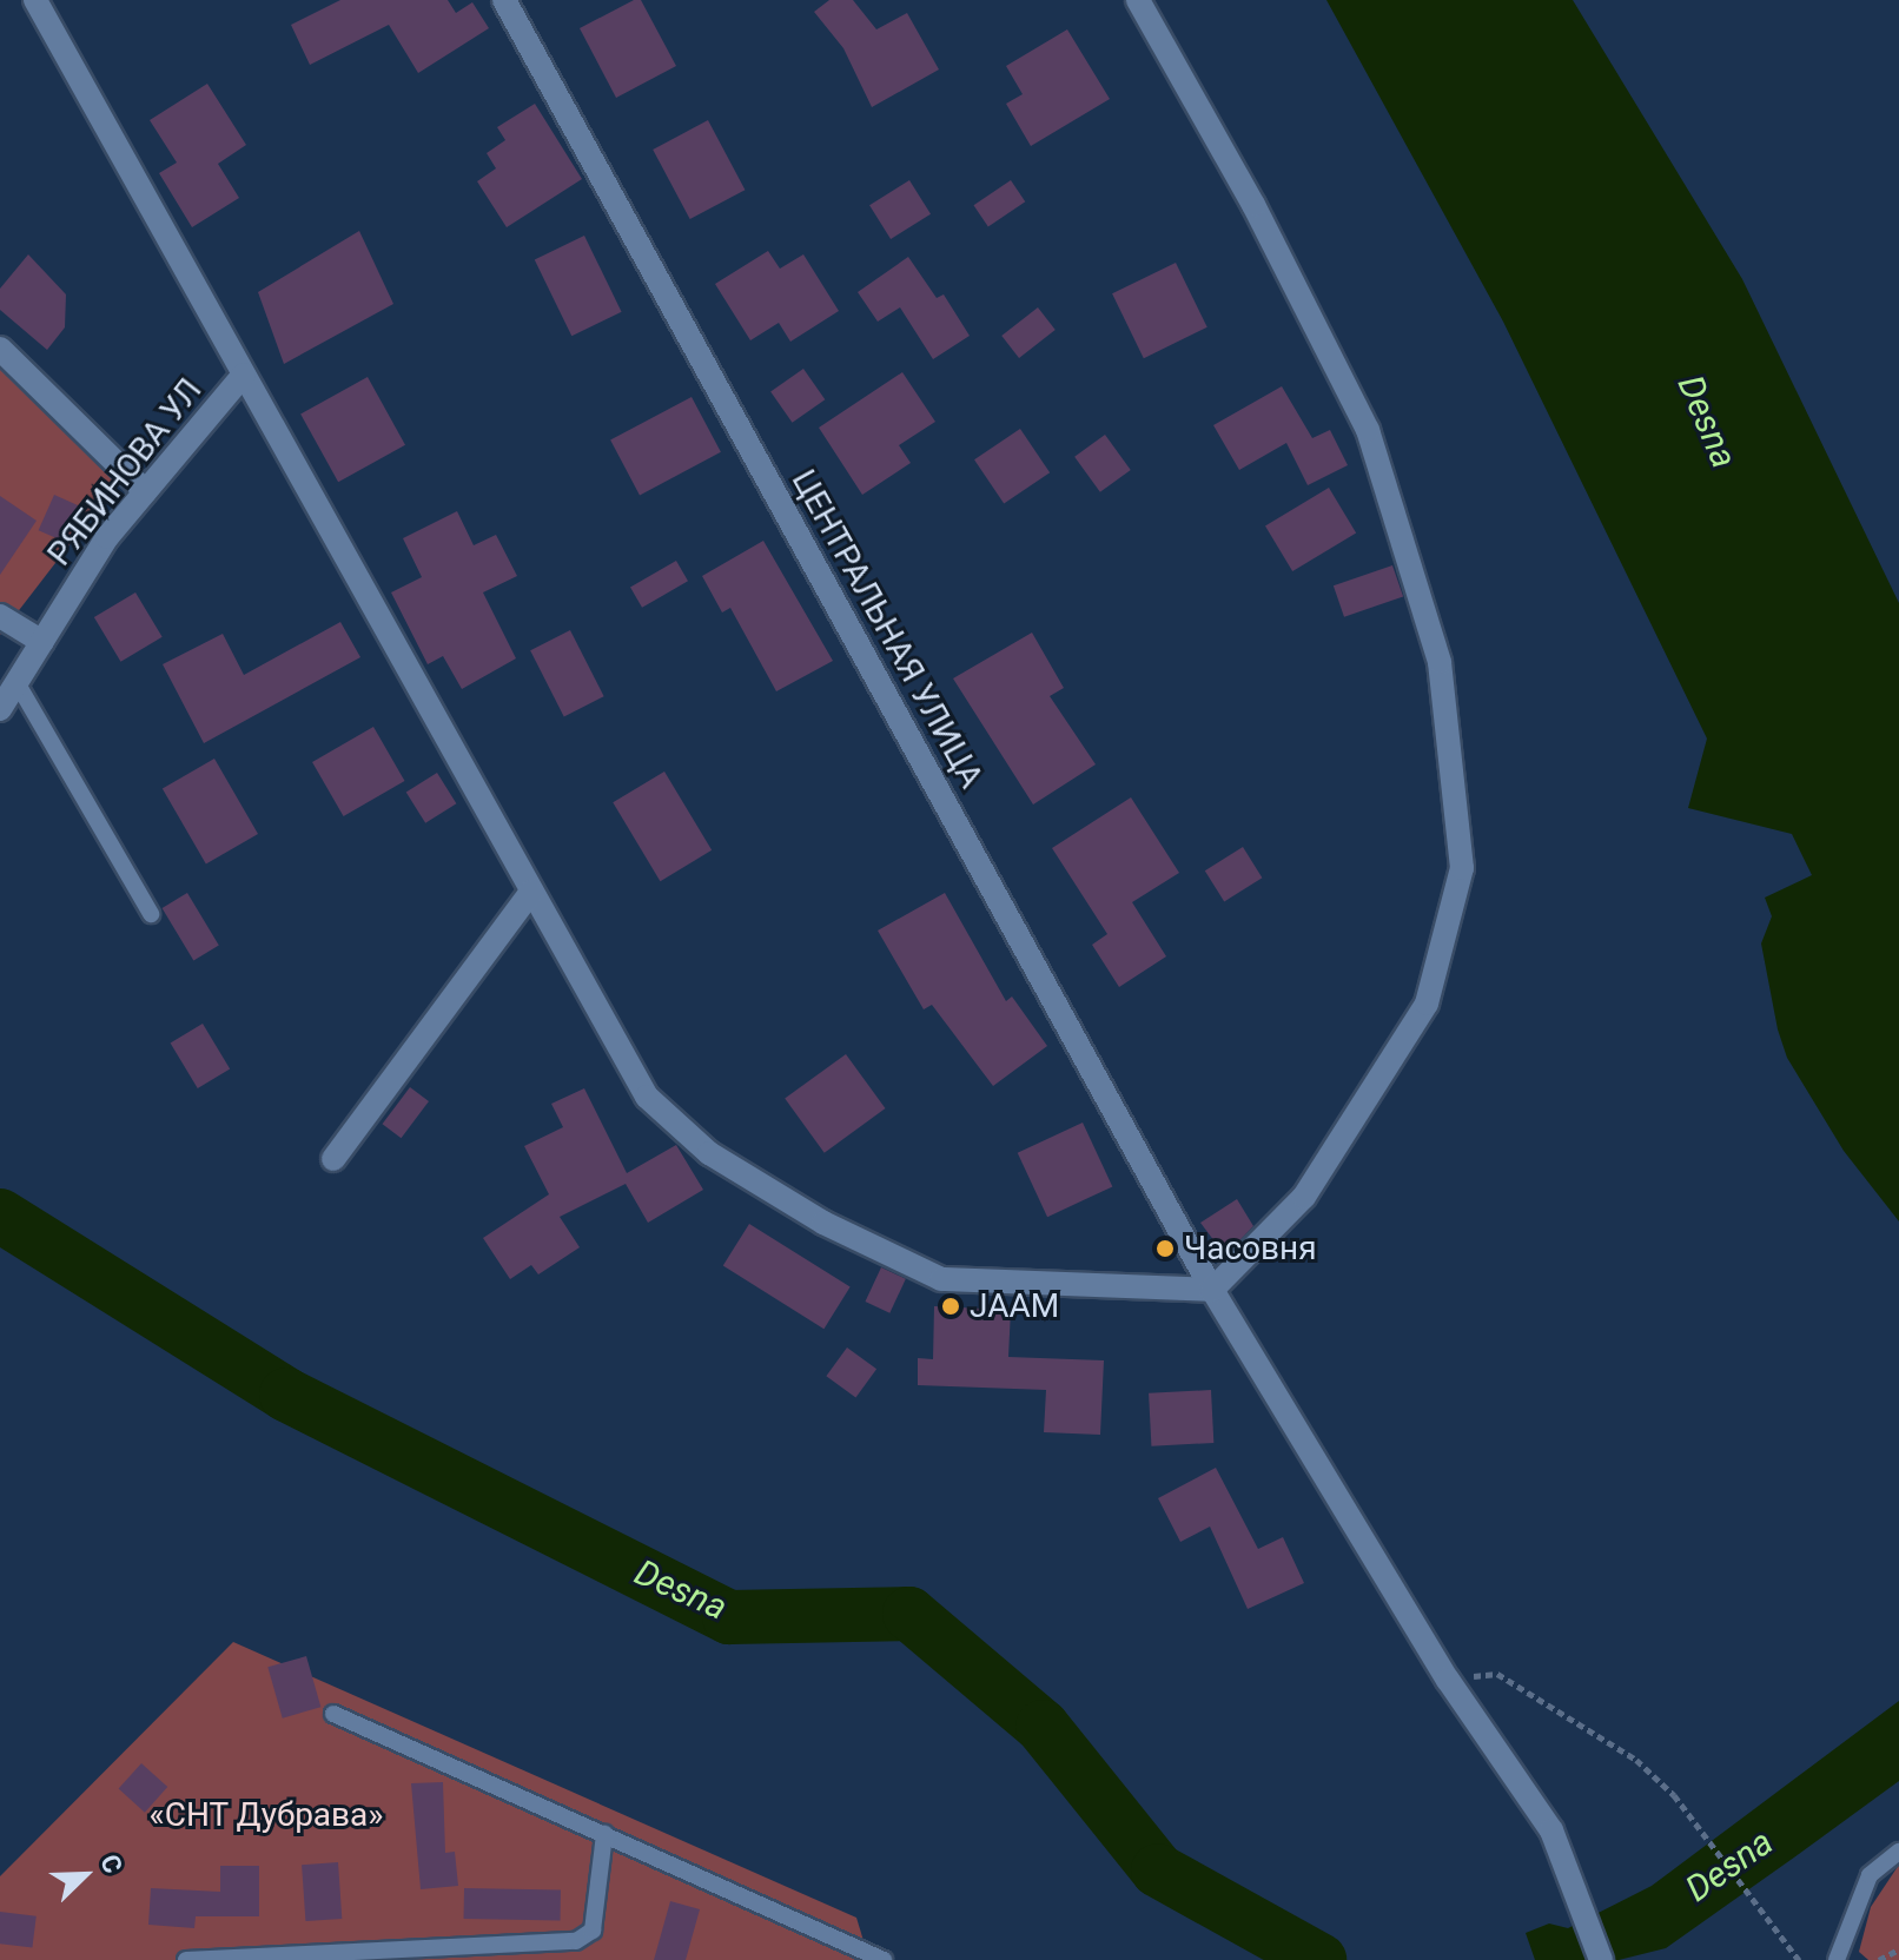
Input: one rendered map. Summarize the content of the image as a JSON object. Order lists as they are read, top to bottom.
{
  "streets": {
    "street": ["РЯБИНОВА УЛ", "ЦЕНТРАЛЬНАЯ УЛИЦА"]
  },
  "water": ["Desna"],
  "parks": ["«СНТ Дубрава»"],
  "places": ["Часовня", "JAAM"],
  "north": "top right"
}
